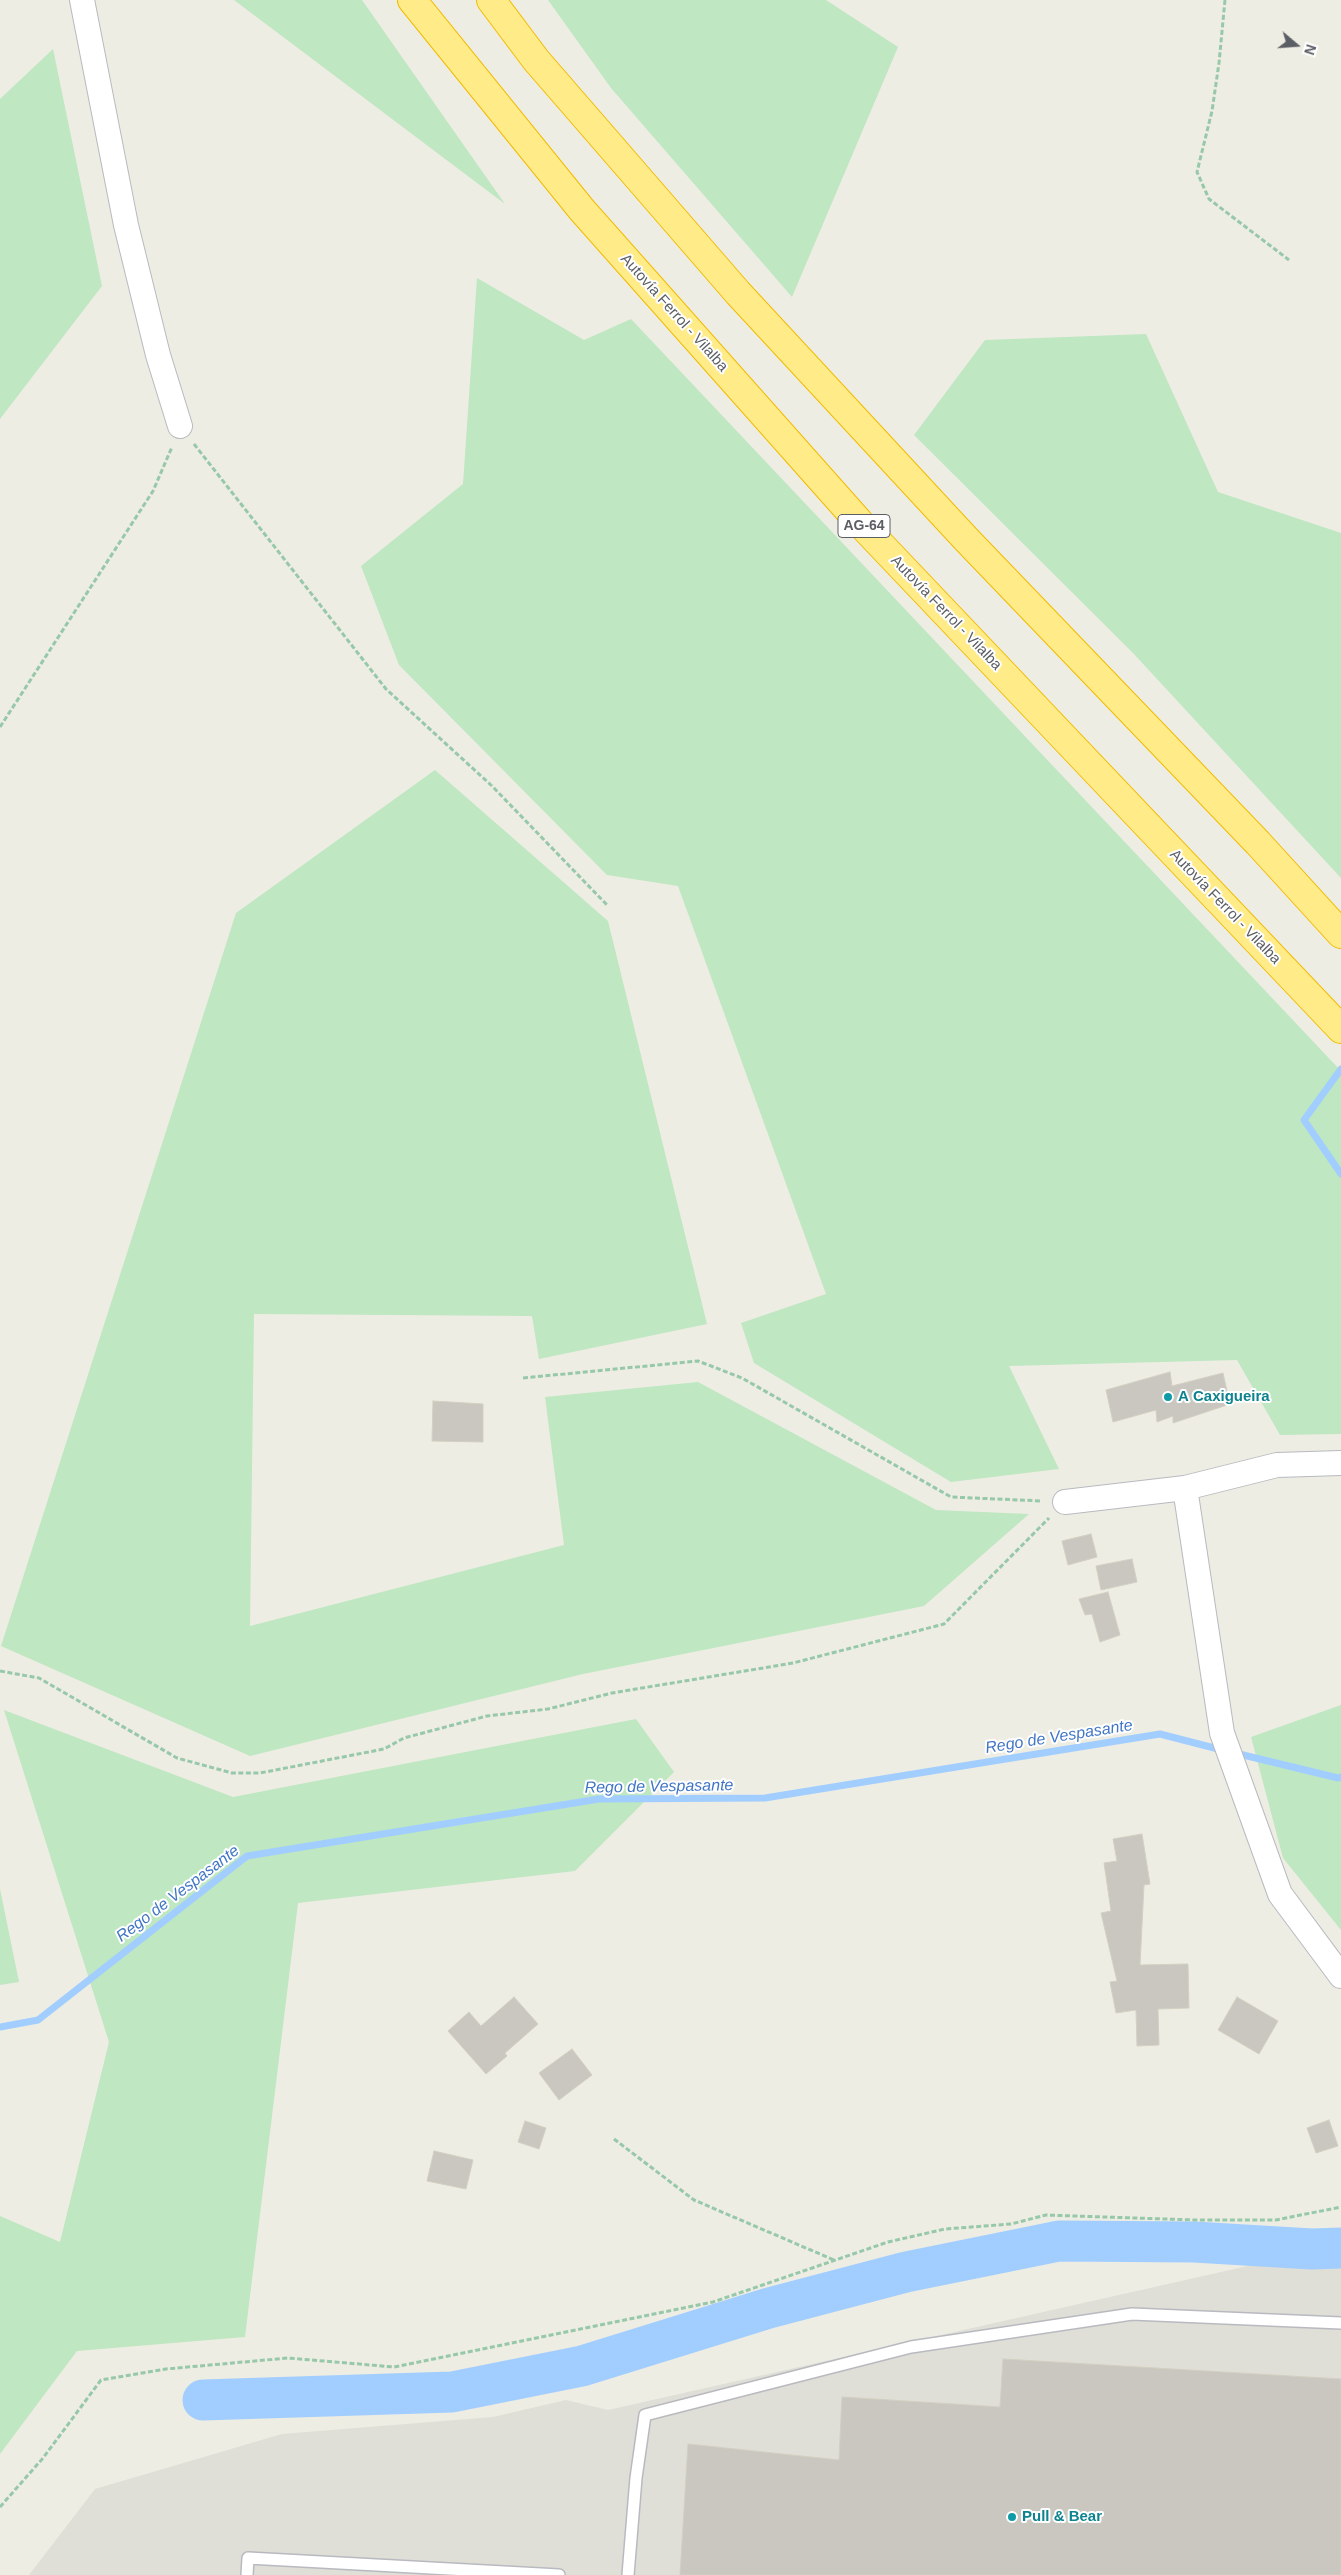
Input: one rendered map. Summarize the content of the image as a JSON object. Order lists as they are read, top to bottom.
{
  "streets": {
    "highway": ["Autovía Ferrol - Vilalba", "AG-64"]
  },
  "water": ["Rego de Vespasante"],
  "places": ["A Caxigueira", "Pull & Bear"],
  "north": "right"
}
